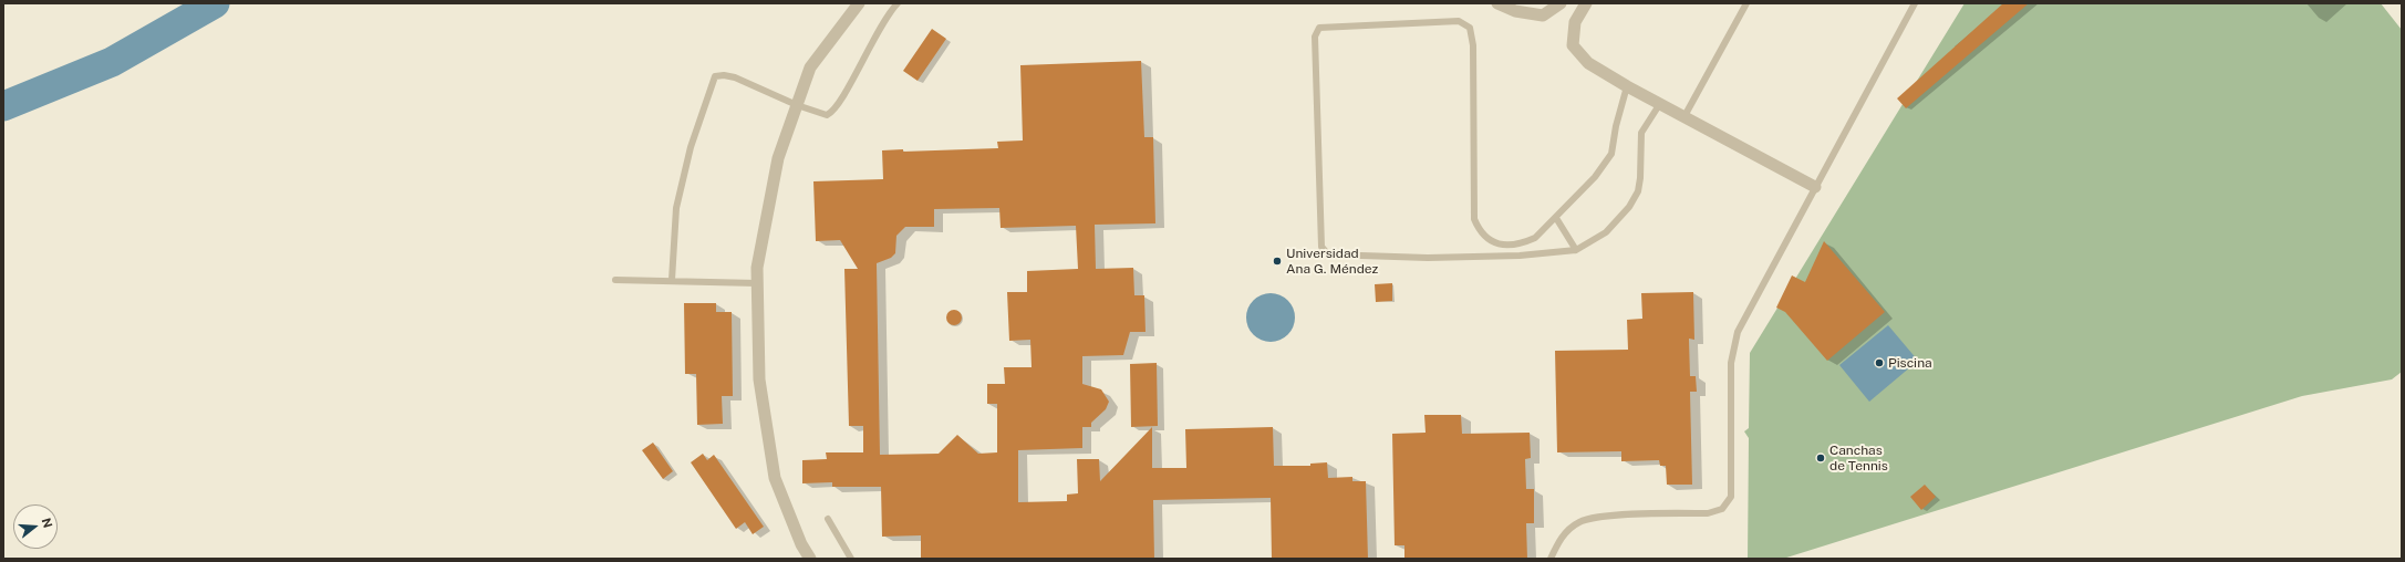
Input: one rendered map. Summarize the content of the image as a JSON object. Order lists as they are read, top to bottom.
{
  "places": ["Universidad Ana G. Méndez", "Piscina", "Canchas de Tennis"],
  "north": "right"
}
